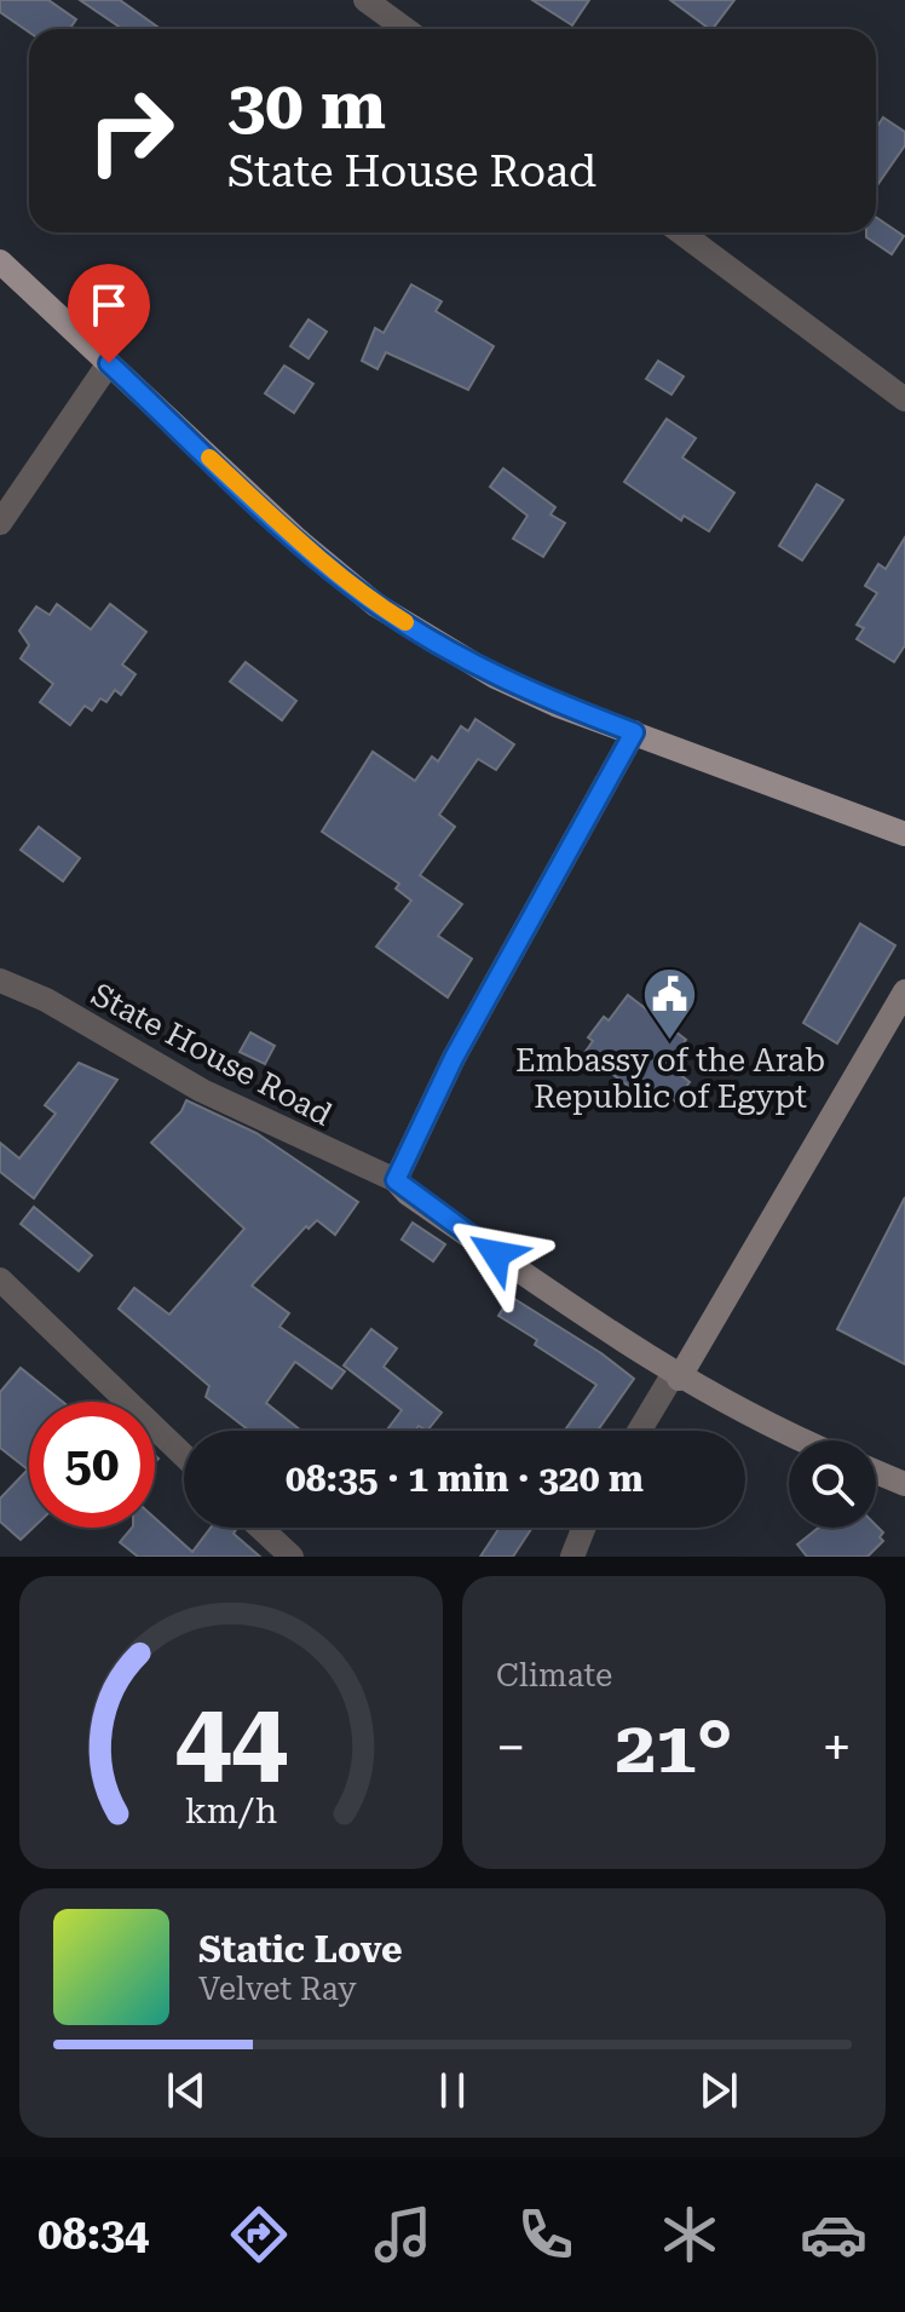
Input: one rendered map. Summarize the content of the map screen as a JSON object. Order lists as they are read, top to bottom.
{
  "streets": {
    "main road": ["State House Road"]
  },
  "places": {
    "public building": ["Embassy of the Arab Republic of Egypt"]
  },
  "page": {
    "turn": ["30 m", "State House Road"],
    "limit": "50",
    "trip": "08:35 · 1 min · 320 m",
    "tile": "Climate",
    "heat": ["−", "21°", "+"],
    "song": ["Static Love", "Velvet Ray"],
    "tabs": "08:34",
    "gauge": ["44", "km/h"]
  }
}
